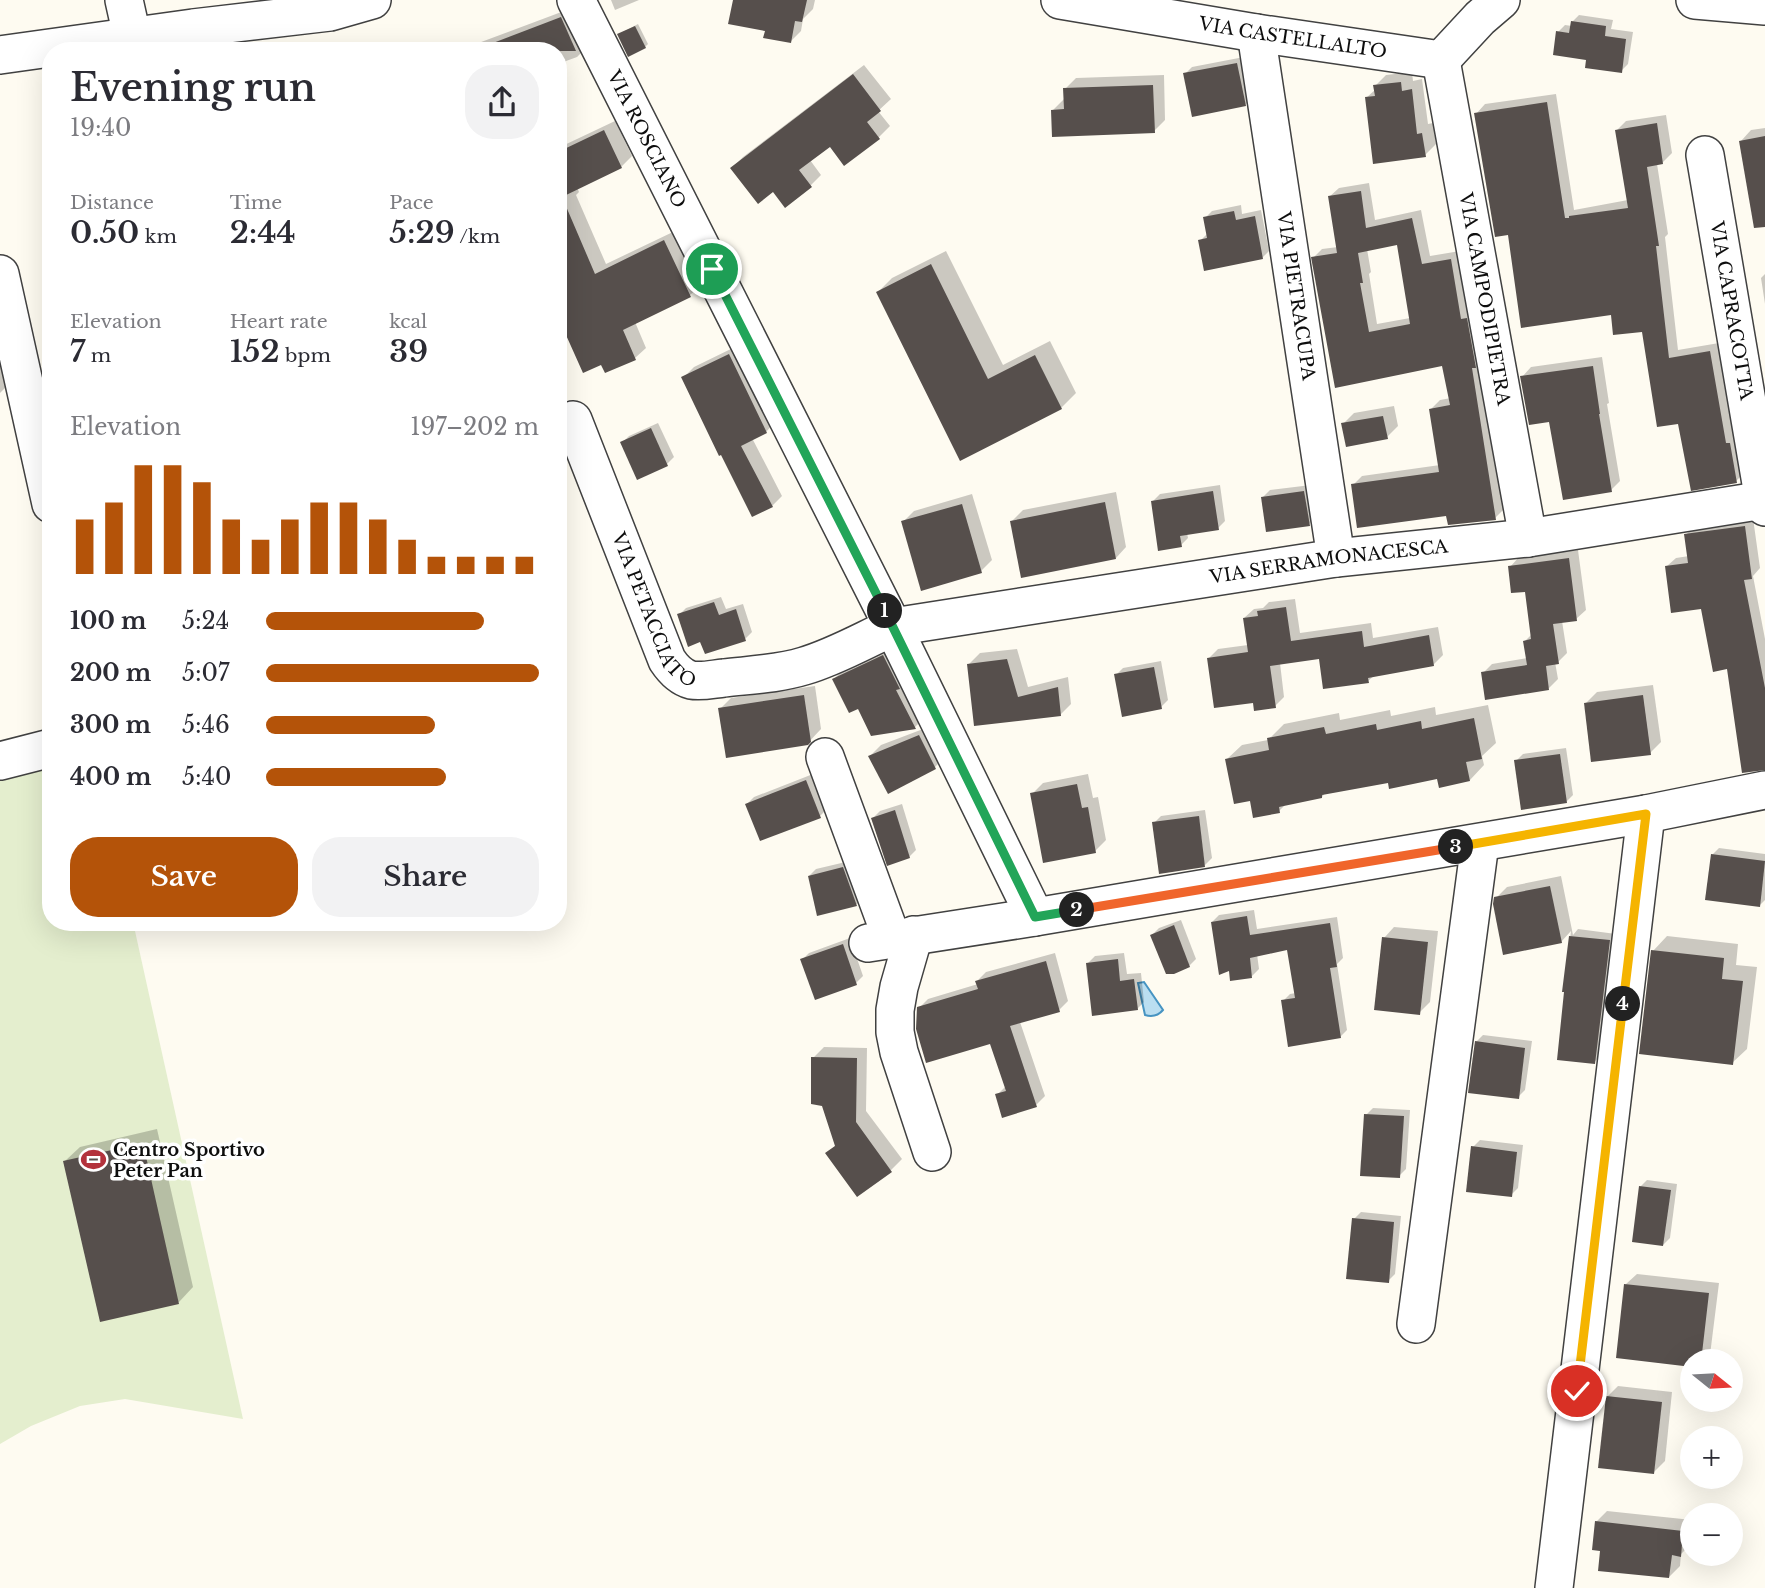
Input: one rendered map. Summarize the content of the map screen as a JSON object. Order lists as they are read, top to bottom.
{
  "streets": {
    "street": [
      "VIA CASTELLALTO",
      "VIA ROSCIANO",
      "VIA PIETRACUPA",
      "VIA CAMPODIPIETRA",
      "VIA CAPRACOTTA",
      "VIA SERRAMONACESCA",
      "VIA PETACCIATO"
    ]
  },
  "crossings": [
    ["VIA CASTELLALTO", "VIA PIETRACUPA"],
    ["VIA CASTELLALTO", "VIA CAMPODIPIETRA"],
    ["VIA ROSCIANO", "VIA SERRAMONACESCA"],
    ["VIA ROSCIANO", "VIA PETACCIATO"],
    ["VIA PIETRACUPA", "VIA SERRAMONACESCA"],
    ["VIA CAMPODIPIETRA", "VIA SERRAMONACESCA"],
    ["VIA CAPRACOTTA", "VIA SERRAMONACESCA"],
    ["VIA SERRAMONACESCA", "VIA PETACCIATO"]
  ],
  "places": {
    "sports": ["Centro Sportivo Peter Pan"]
  },
  "north": "right",
  "page": {
    "heading": ["Evening run", "19:40"],
    "stats": [
      ["Distance", "0.50 km"],
      ["Time", "2:44"],
      ["Pace", "5:29 /km"],
      ["Elevation", "7 m"],
      ["Heart rate", "152 bpm"],
      ["kcal", "39"]
    ],
    "chart": ["Elevation", "197–202 m"],
    "pins": [
      "1",
      "3",
      "2",
      "4"
    ],
    "list": [
      {
        "name": "100 m",
        "note": "5:24"
      },
      {
        "name": "200 m",
        "note": "5:07"
      },
      {
        "name": "300 m",
        "note": "5:46"
      },
      {
        "name": "400 m",
        "note": "5:40"
      }
    ],
    "buttons": ["Save", "Share"],
    "map_buttons": ["+", "−"]
  }
}
